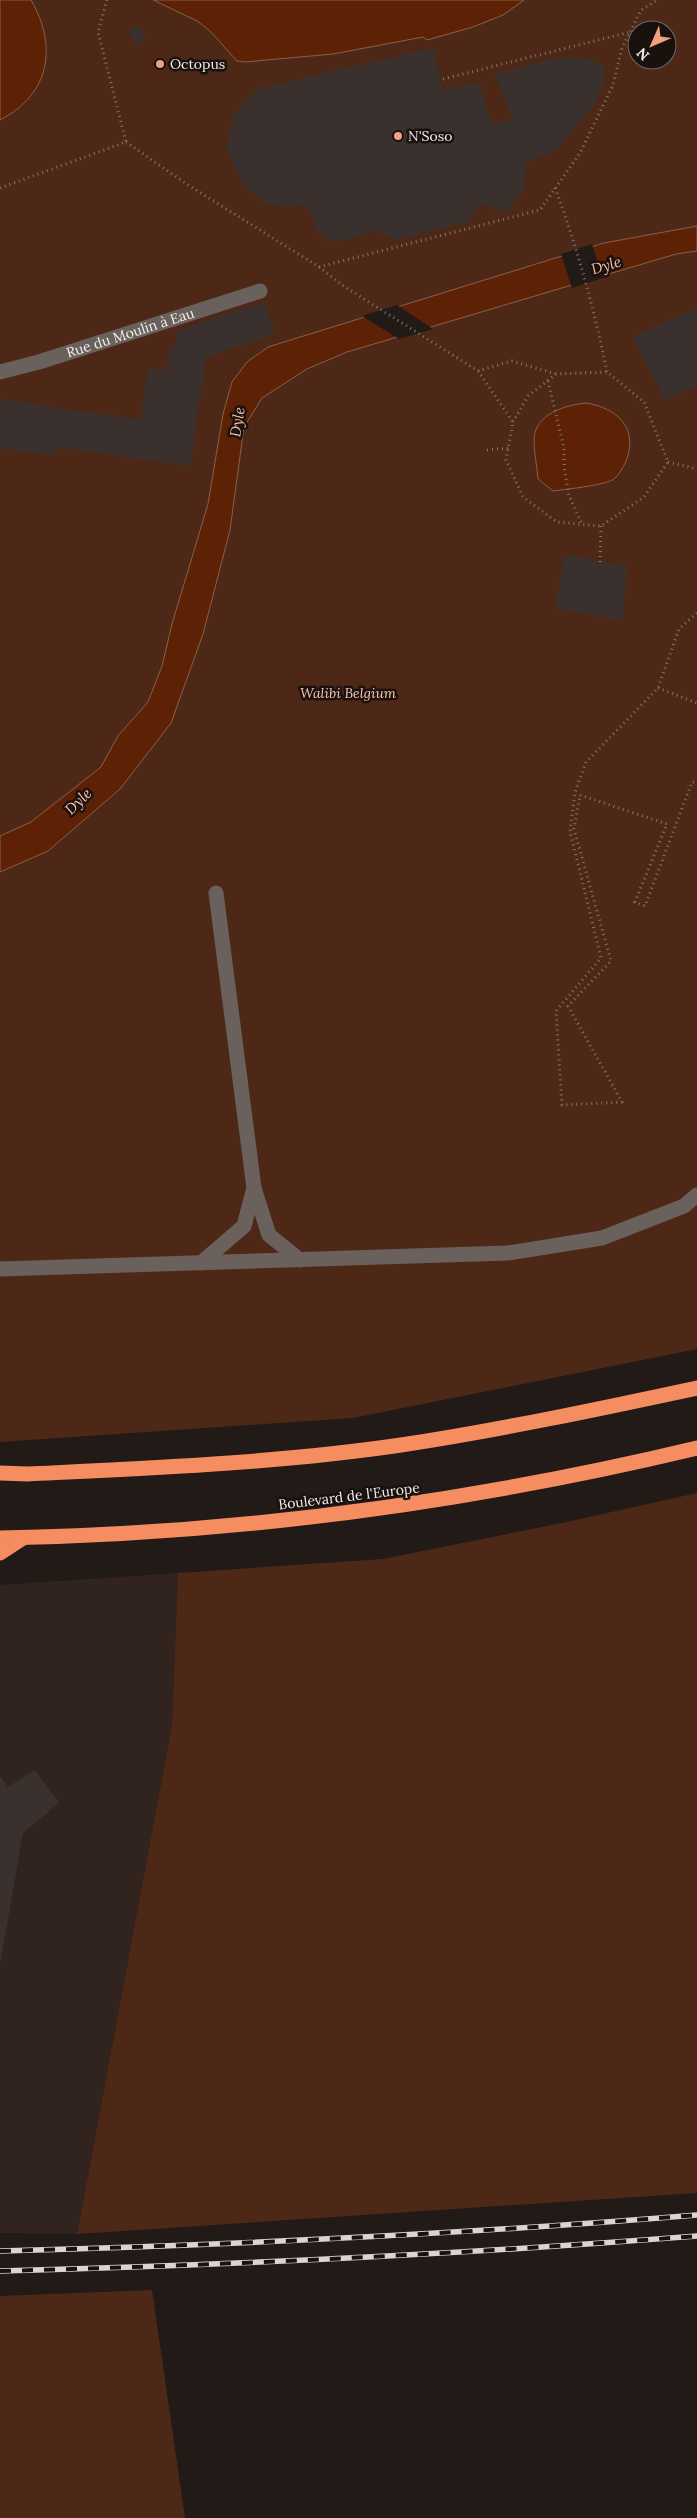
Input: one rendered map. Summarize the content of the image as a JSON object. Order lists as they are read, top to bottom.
{
  "streets": {
    "highway": ["Boulevard de l'Europe"],
    "lane": ["Rue du Moulin à Eau"]
  },
  "water": ["Dyle"],
  "parks": ["Walibi Belgium"],
  "places": ["Octopus", "N'Soso"],
  "north": "bottom left"
}
